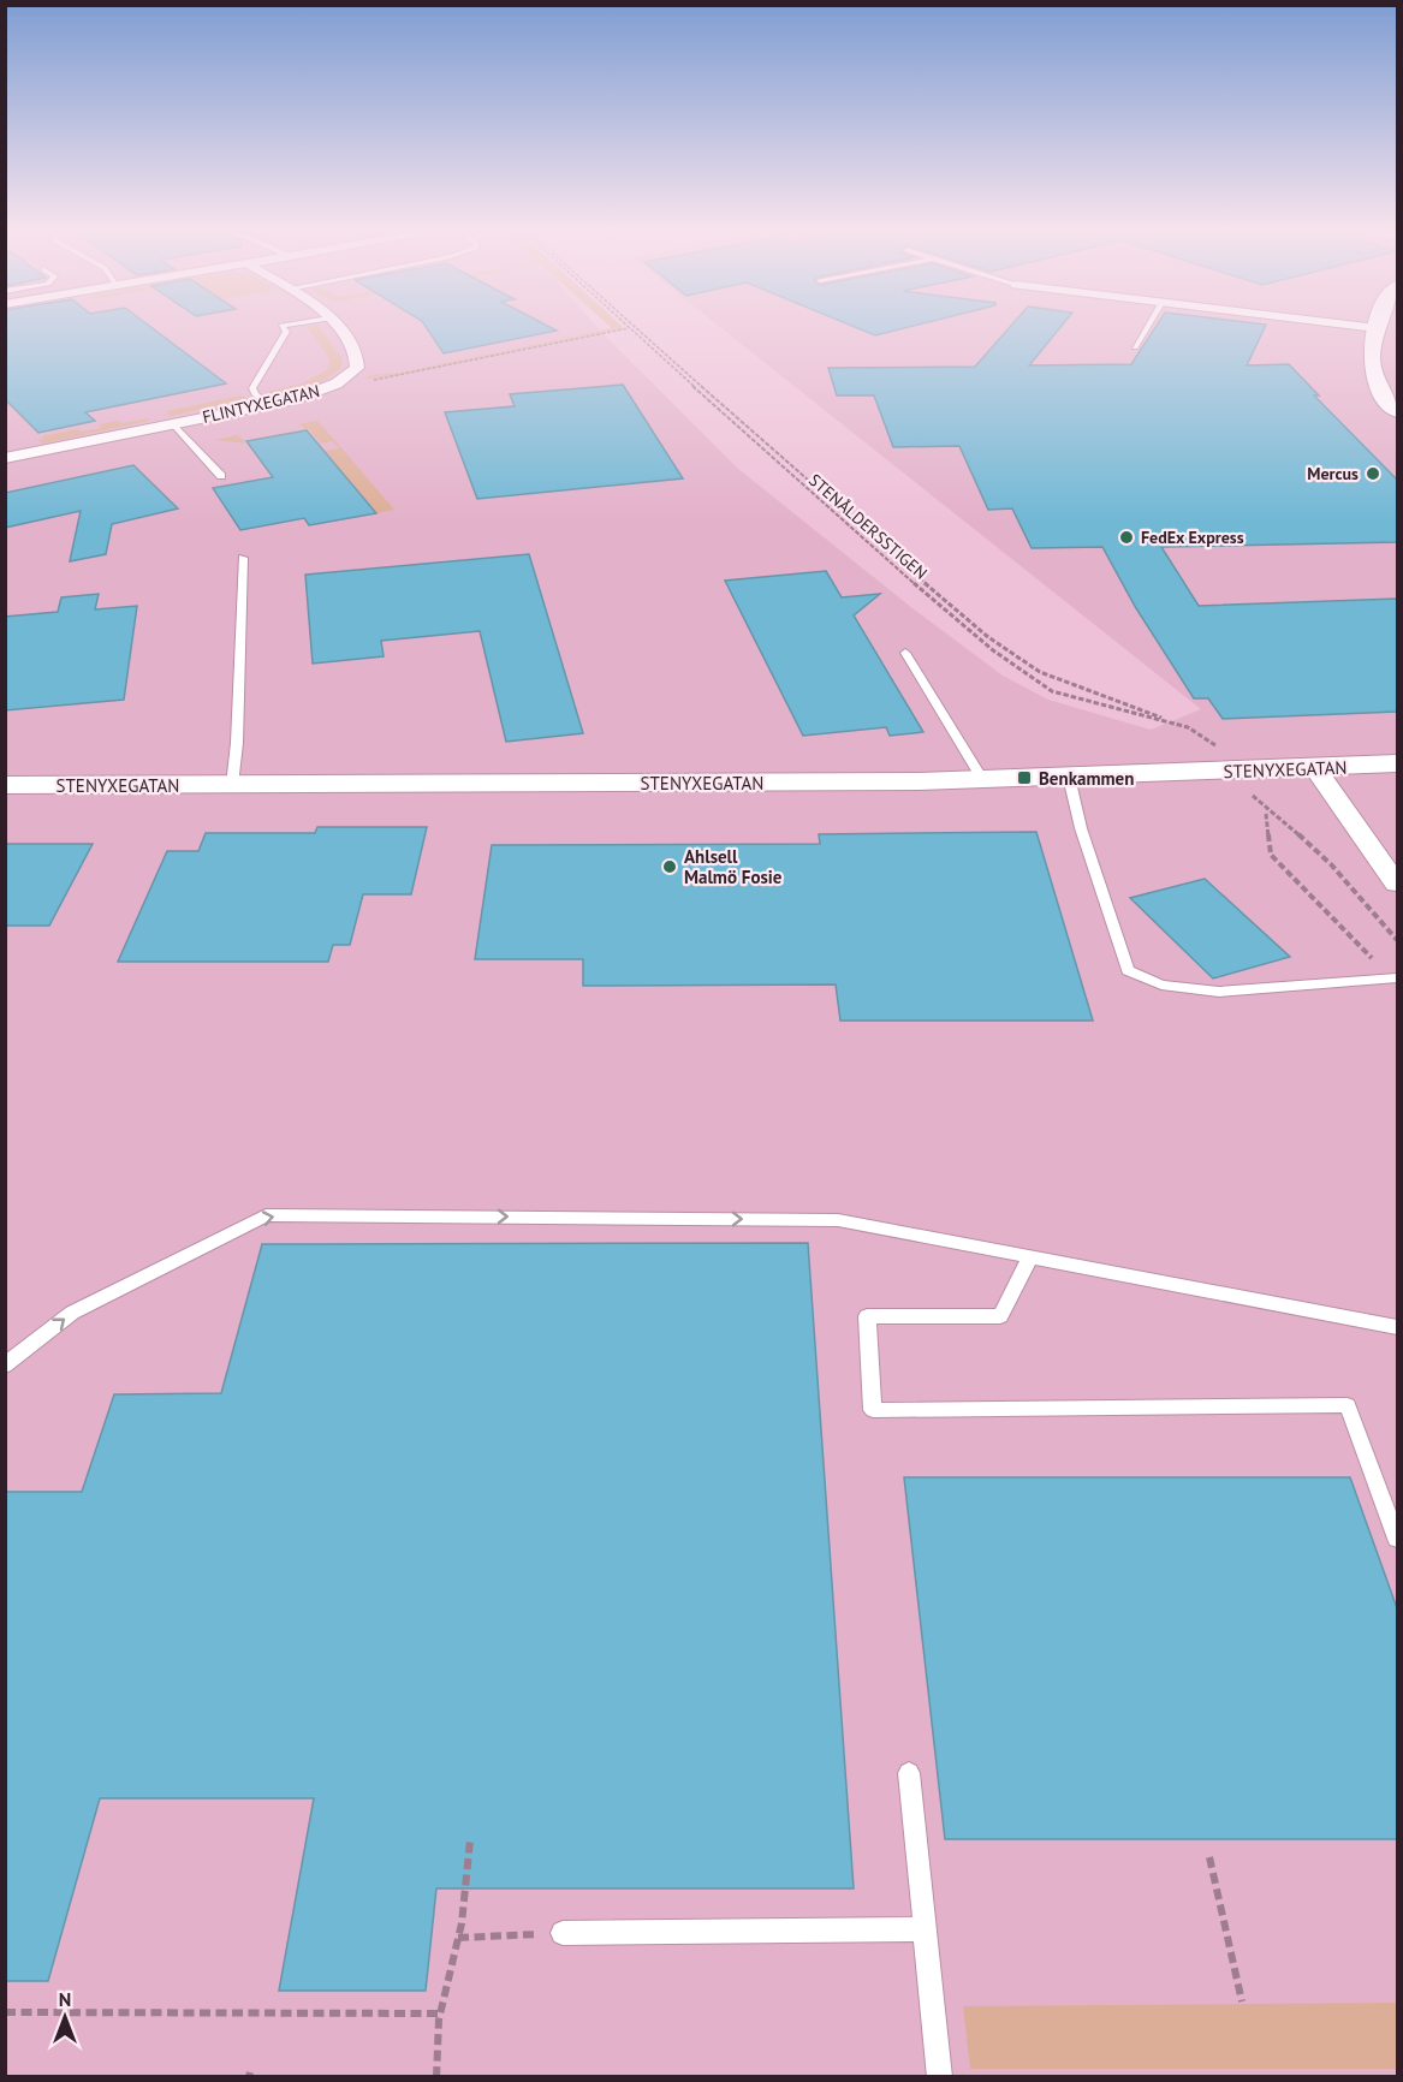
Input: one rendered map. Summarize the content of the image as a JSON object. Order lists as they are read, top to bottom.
{
  "streets": {
    "street": ["FLINTYXEGATAN", "STENYXEGATAN"],
    "path": ["STENÅLDERSSTIGEN"]
  },
  "crossings": [
    ["STENÅLDERSSTIGEN", "STENYXEGATAN"]
  ],
  "places": {
    "other": ["Mercus", "FedEx Express", "Ahlsell Malmö Fosie"],
    "transit": ["Benkammen"]
  },
  "north": "top"
}
